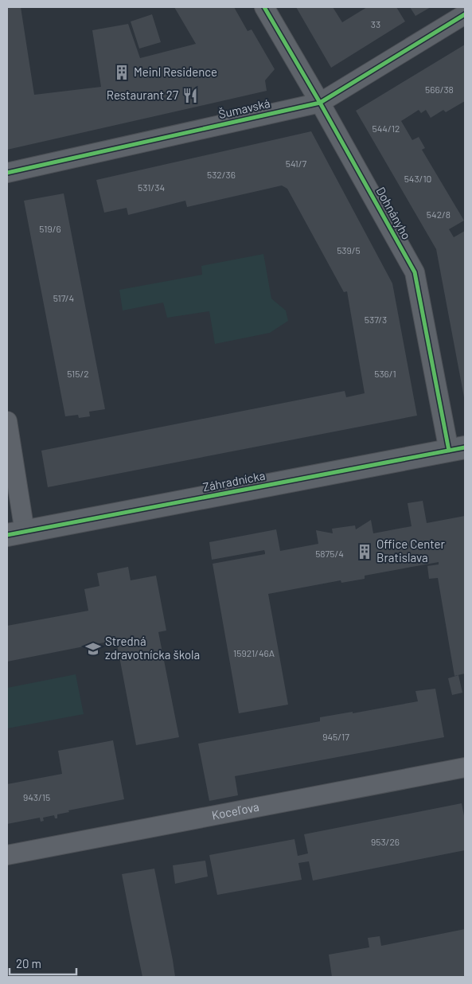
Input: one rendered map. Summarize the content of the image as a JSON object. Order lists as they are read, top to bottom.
{
  "streets": {
    "street": [
      "Šumavská",
      "Dohnányho",
      "Záhradnícka",
      "Koceľova"
    ]
  },
  "crossings": [
    ["Šumavská", "Dohnányho"],
    ["Dohnányho", "Záhradnícka"]
  ],
  "places": {
    "building": ["Meinl Residence", "Office Center Bratislava"],
    "restaurant": ["Restaurant 27"],
    "school or university": ["Stredná zdravotnícka škola"]
  },
  "house_numbers": [
    "33",
    "566/38",
    "544/12",
    "541/7",
    "532/36",
    "543/10",
    "531/34",
    "542/8",
    "519/6",
    "539/5",
    "517/4",
    "537/3",
    "515/2",
    "536/1",
    "5875/4",
    "15921/46A",
    "945/17",
    "943/15",
    "953/26"
  ],
  "scale_bar": "20 m"
}
